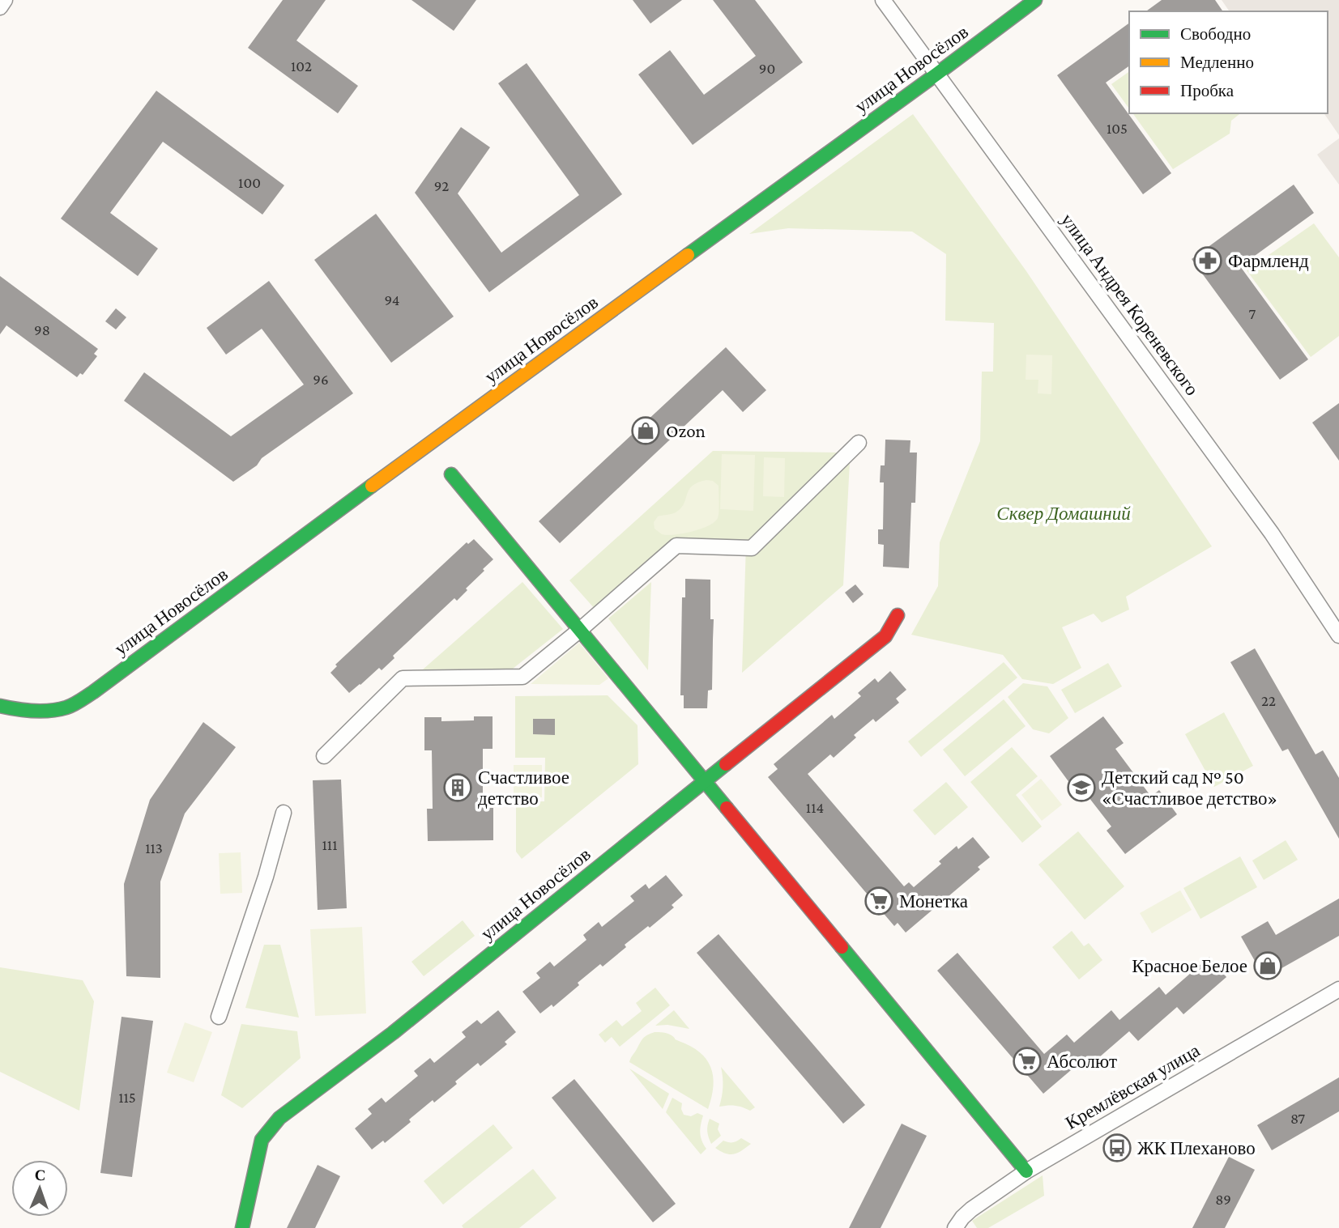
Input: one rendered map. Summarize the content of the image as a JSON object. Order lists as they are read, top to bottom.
{
  "streets": {
    "street": ["улица Новосёлов", "улица Андрея Кореневского", "Кремлёвская улица"]
  },
  "crossings": [
    ["улица Новосёлов", "улица Андрея Кореневского"]
  ],
  "parks": ["Сквер Домашний"],
  "places": {
    "pharmacy": ["Фармленд"],
    "shop": ["Ozon", "Красное Белое"],
    "building": ["Счастливое детство"],
    "school or university": ["Детский сад № 50 «Счастливое детство»"],
    "supermarket": ["Монетка", "Абсолют"],
    "bus stop": ["ЖК Плеханово"]
  },
  "house_numbers": [
    "102",
    "90",
    "105",
    "100",
    "92",
    "94",
    "7",
    "98",
    "96",
    "22",
    "114",
    "111",
    "113",
    "115",
    "87",
    "89"
  ],
  "legend": ["Свободно", "Медленно", "Пробка"],
  "north": "top"
}
